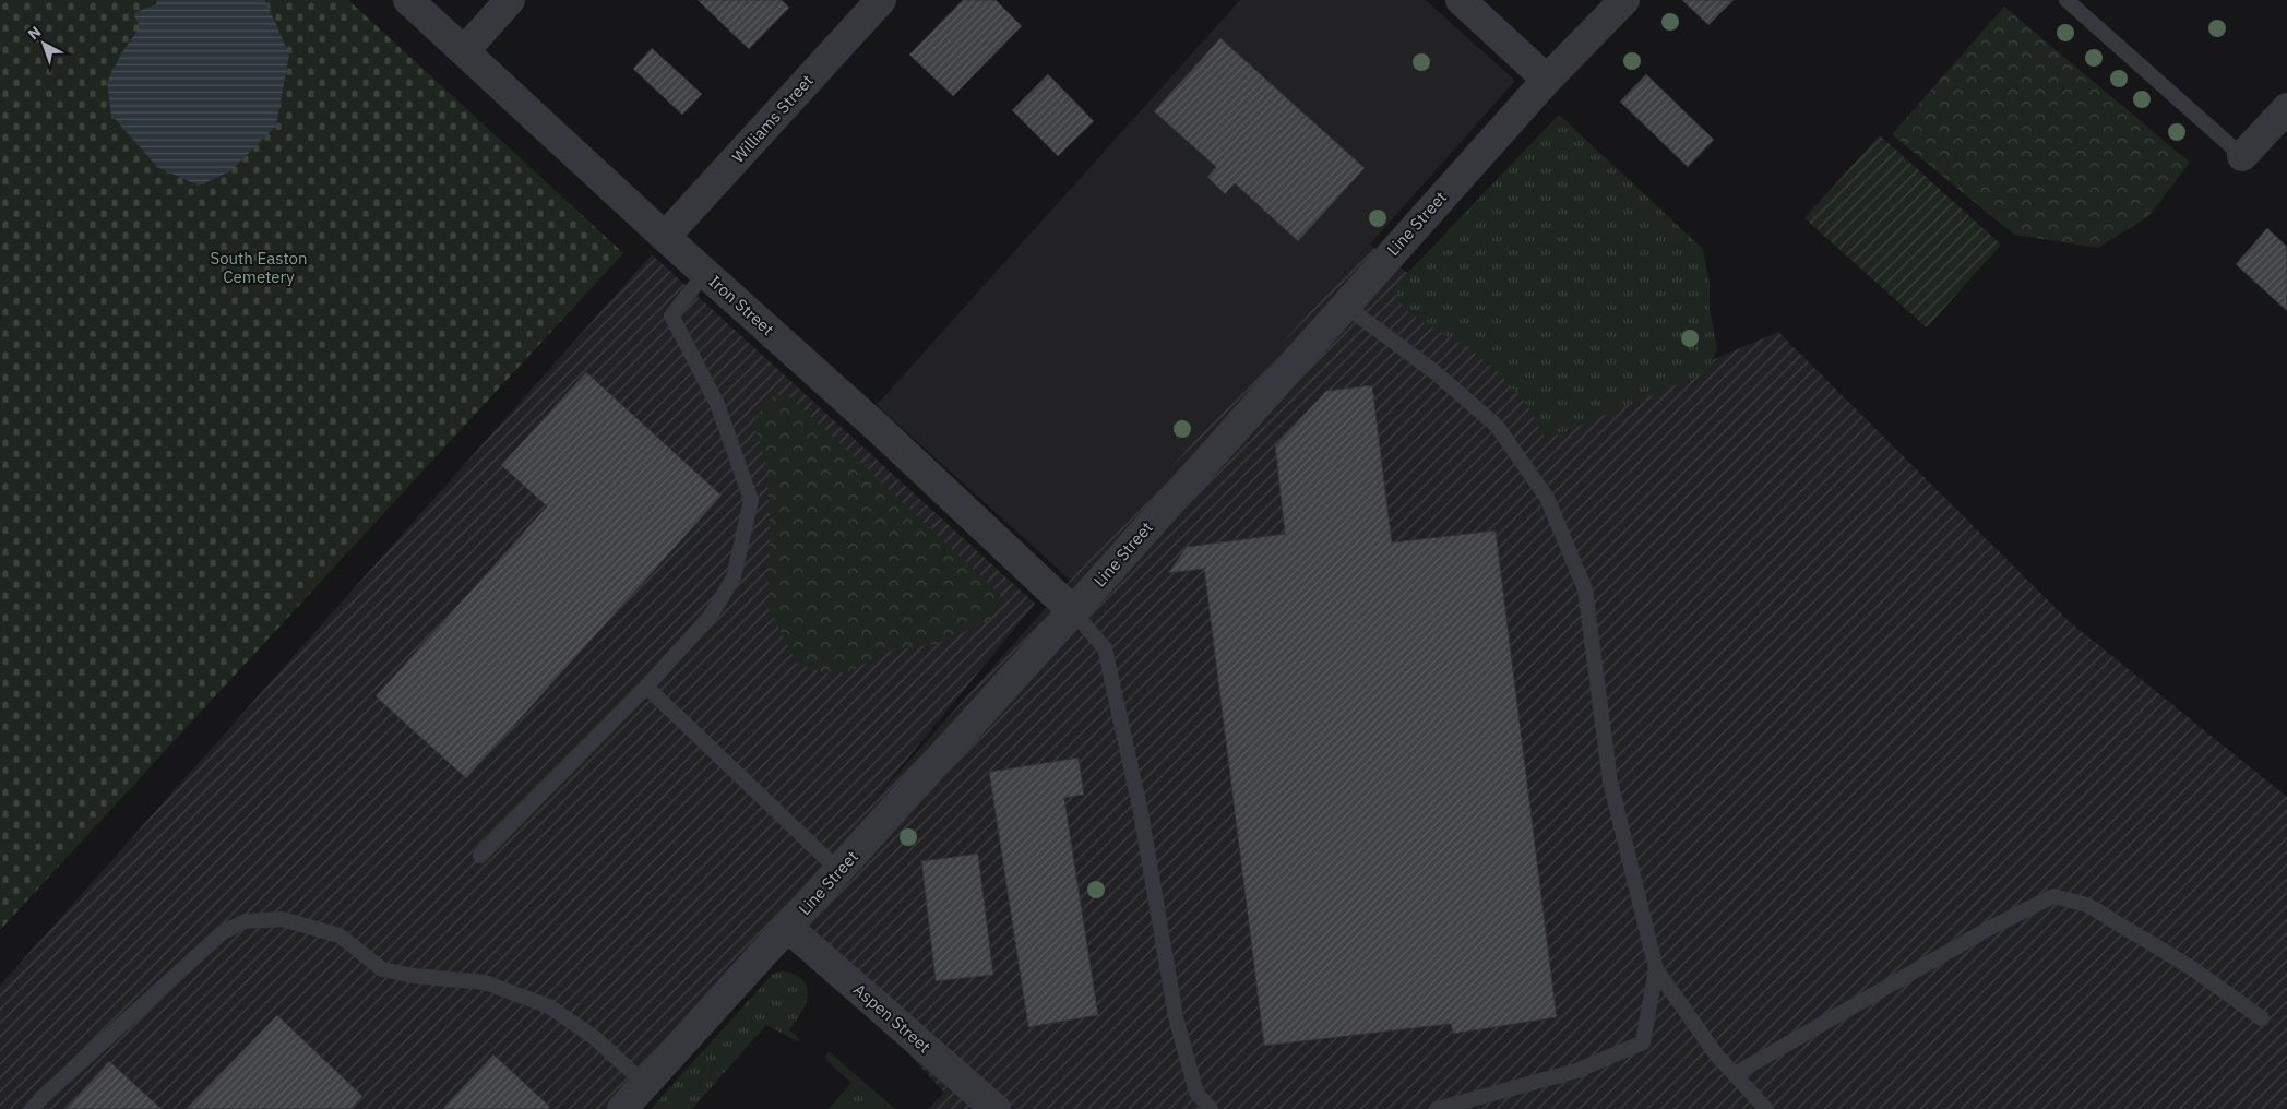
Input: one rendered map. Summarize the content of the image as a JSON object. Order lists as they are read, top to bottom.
{
  "streets": {
    "street": [
      "Williams Street",
      "Line Street",
      "Iron Street",
      "Aspen Street"
    ]
  },
  "crossings": [
    ["Williams Street", "Iron Street"],
    ["Line Street", "Iron Street"],
    ["Line Street", "Aspen Street"]
  ],
  "parks": ["South Easton Cemetery"],
  "north": "top left"
}
